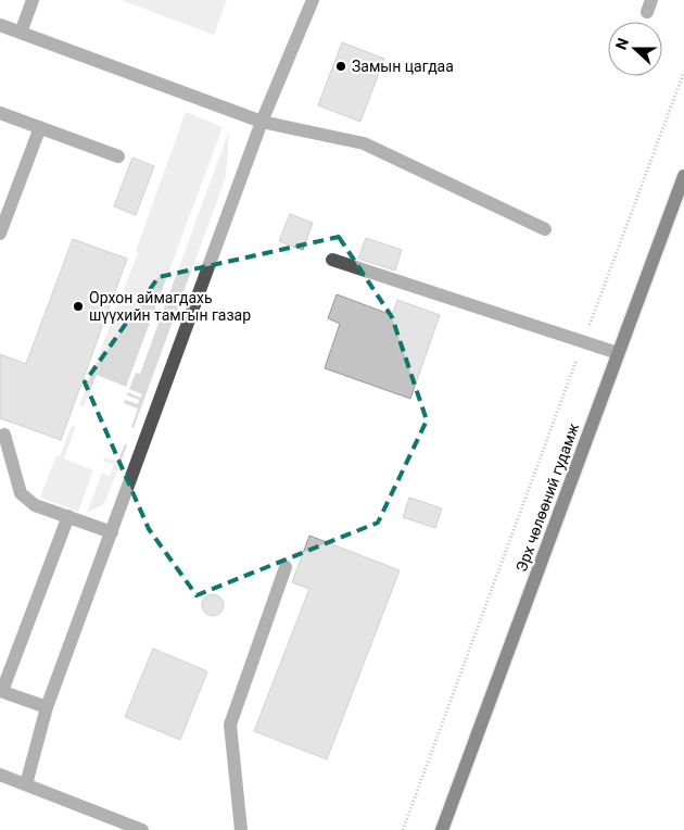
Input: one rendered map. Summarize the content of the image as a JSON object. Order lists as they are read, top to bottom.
{
  "streets": {
    "main road": ["Эрх чөлөөний гудамж"]
  },
  "places": ["Замын цагдаа", "Орхон аймагдахь шүүхийн тамгын газар"],
  "north": "left"
}
